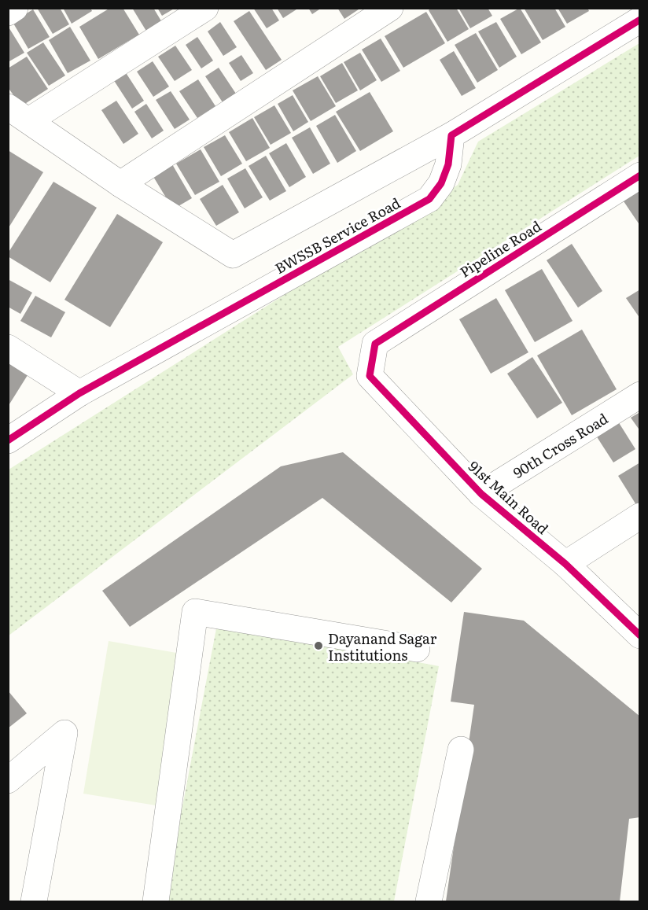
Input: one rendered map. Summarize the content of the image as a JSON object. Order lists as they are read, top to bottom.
{
  "streets": {
    "street": [
      "BWSSB Service Road",
      "Pipeline Road",
      "90th Cross Road",
      "91st Main Road"
    ]
  },
  "crossings": [
    ["Pipeline Road", "91st Main Road"],
    ["90th Cross Road", "91st Main Road"]
  ],
  "places": ["Dayanand Sagar Institutions"]
}
